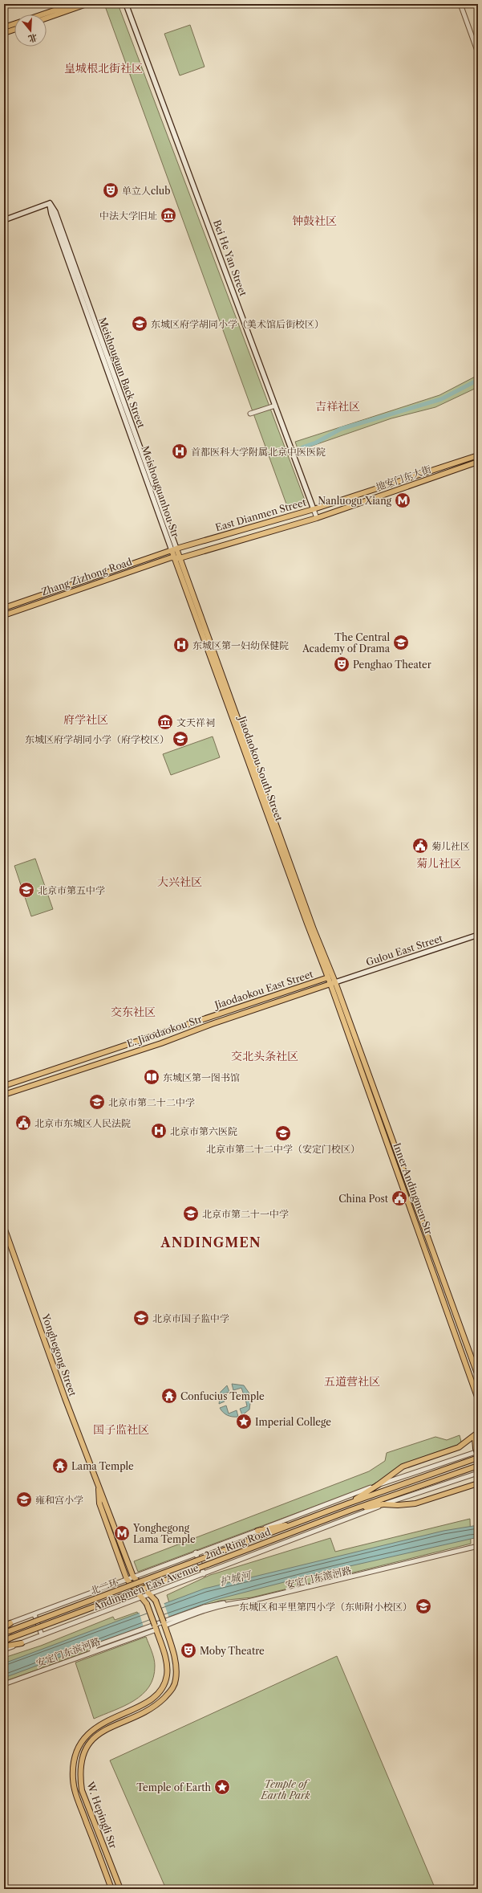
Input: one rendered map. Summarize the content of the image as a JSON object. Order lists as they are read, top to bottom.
{
  "streets": {
    "main road": [
      "Bei He Yan Street",
      "Meishouguan Back Street",
      "地安门东大街",
      "East Dianmen Street",
      "Zhang Zizhong Road",
      "Jiaodaokou South Street",
      "Gulou East Street",
      "Jiaodaokou East Street",
      "E. Jiaodaokou Str",
      "Inner Andingmen Str",
      "Yonghegong Street",
      "2nd. Ring Road",
      "北二环",
      "W. Hepingli Str"
    ],
    "street": ["安定门东滨河路", "Andingmen East Avenue"]
  },
  "crossings": [
    ["Bei He Yan Street", "地安门东大街"],
    ["Bei He Yan Street", "East Dianmen Street"],
    ["Meishouguan Back Street", "East Dianmen Street"],
    ["Meishouguan Back Street", "Zhang Zizhong Road"],
    ["地安门东大街", "East Dianmen Street"],
    ["East Dianmen Street", "Zhang Zizhong Road"],
    ["East Dianmen Street", "Jiaodaokou South Street"],
    ["Zhang Zizhong Road", "Jiaodaokou South Street"],
    ["Jiaodaokou South Street", "Gulou East Street"],
    ["Jiaodaokou South Street", "Jiaodaokou East Street"],
    ["Jiaodaokou South Street", "E. Jiaodaokou Str"],
    ["Jiaodaokou South Street", "Inner Andingmen Str"],
    ["Gulou East Street", "E. Jiaodaokou Str"],
    ["Gulou East Street", "Inner Andingmen Str"],
    ["E. Jiaodaokou Str", "Inner Andingmen Str"],
    ["Yonghegong Street", "Andingmen East Avenue"],
    ["Yonghegong Street", "W. Hepingli Str"],
    ["2nd. Ring Road", "北二环"],
    ["安定门东滨河路", "W. Hepingli Str"],
    ["Andingmen East Avenue", "W. Hepingli Str"]
  ],
  "districts": [
    "皇城根北街社区",
    "钟鼓社区",
    "吉祥社区",
    "府学社区",
    "菊儿社区",
    "大兴社区",
    "交东社区",
    "交北头条社区",
    "ANDINGMEN",
    "五道营社区",
    "国子监社区"
  ],
  "water": ["护城河"],
  "parks": ["Temple of Earth Park"],
  "places": {
    "theatre": ["单立人club", "Penghao Theater", "Moby Theatre"],
    "museum": ["中法大学旧址", "文天祥祠"],
    "school or university": [
      "东城区府学胡同小学（美术馆后街校区）",
      "The Central Academy of Drama",
      "东城区府学胡同小学（府学校区）",
      "北京市第五中学",
      "北京市第二十二中学",
      "北京市第二十二中学（安定门校区）",
      "北京市第二十一中学",
      "北京市国子监中学",
      "雍和宫小学",
      "东城区和平里第四小学（东师附小校区）"
    ],
    "hospital": ["首都医科大学附属北京中医医院", "东城区第一妇幼保健院", "北京市第六医院"],
    "metro station": ["Nanluogu Xiang", "Yonghegong Lama Temple"],
    "public building": ["菊儿社区", "北京市东城区人民法院", "China Post"],
    "library": ["东城区第一图书馆"],
    "temple": ["Confucius Temple", "Lama Temple"],
    "place": ["Imperial College", "Temple of Earth"]
  },
  "north": "bottom"
}
